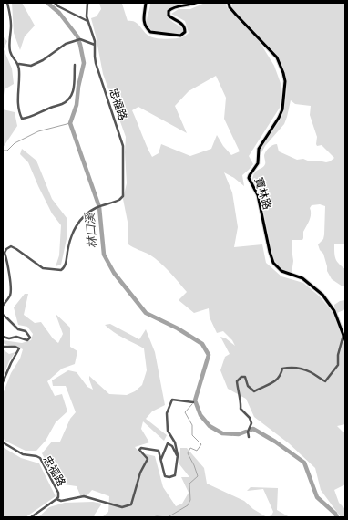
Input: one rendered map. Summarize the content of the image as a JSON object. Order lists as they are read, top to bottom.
{
  "streets": {
    "main road": ["寶林路"],
    "street": ["忠福路"]
  },
  "water": ["林口溪"]
}
